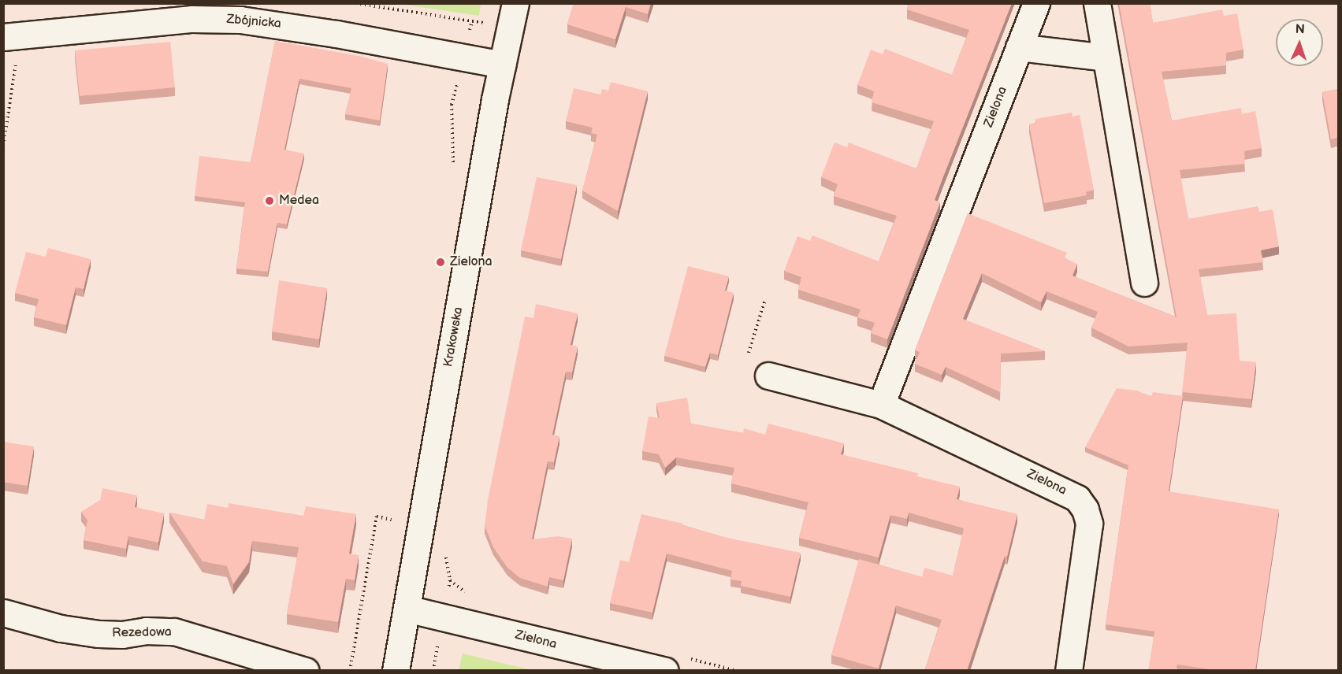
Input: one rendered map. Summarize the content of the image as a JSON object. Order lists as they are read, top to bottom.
{
  "streets": {
    "street": [
      "Zbójnicka",
      "Zielona",
      "Krakowska",
      "Rezedowa"
    ]
  },
  "crossings": [
    ["Zbójnicka", "Krakowska"],
    ["Zielona", "Krakowska"]
  ],
  "places": ["Medea", "Zielona"],
  "north": "top"
}
